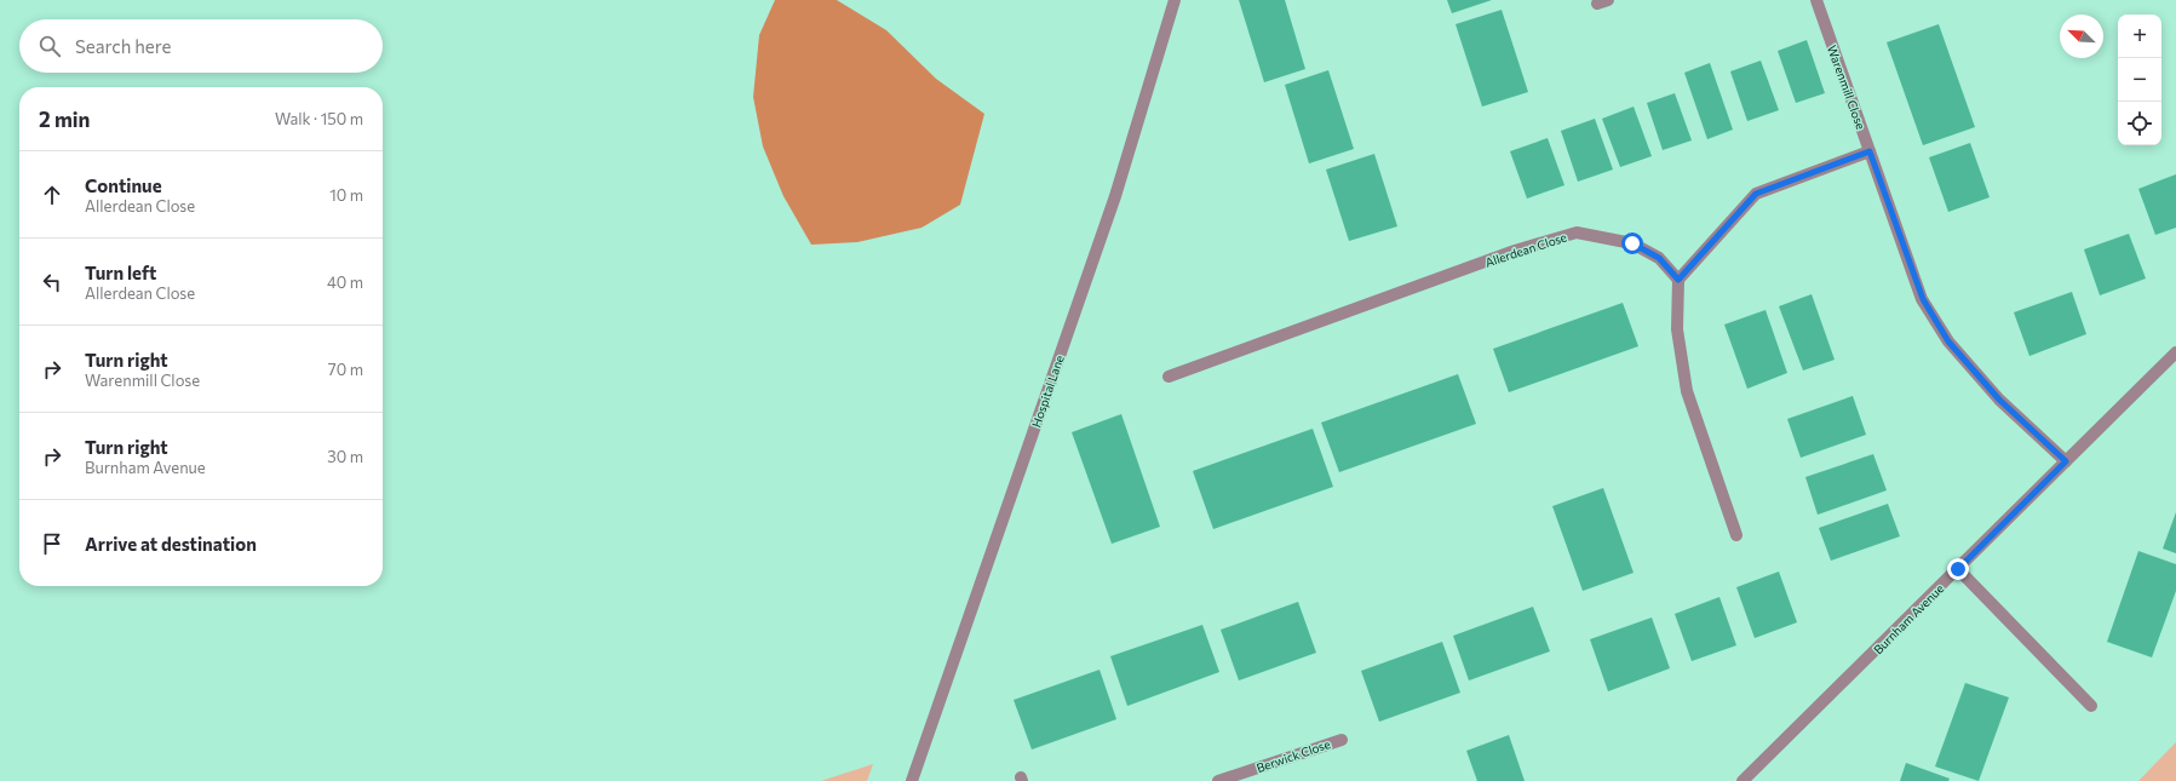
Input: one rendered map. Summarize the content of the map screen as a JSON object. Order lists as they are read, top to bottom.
{
  "streets": {
    "street": [
      "Warenmill Close",
      "Allerdean Close",
      "Hospital Lane",
      "Burnham Avenue",
      "Berwick Close"
    ]
  },
  "crossings": [
    ["Warenmill Close", "Burnham Avenue"]
  ],
  "north": "top left",
  "page": {
    "map_buttons": ["+", "−"],
    "search": "Search here",
    "heading": ["2 min", "Walk · 150 m"],
    "list": [
      ["Continue", "Allerdean Close", "10 m"],
      ["Turn left", "Allerdean Close", "40 m"],
      ["Turn right", "Warenmill Close", "70 m"],
      ["Turn right", "Burnham Avenue", "30 m"],
      "Arrive at destination"
    ]
  }
}
